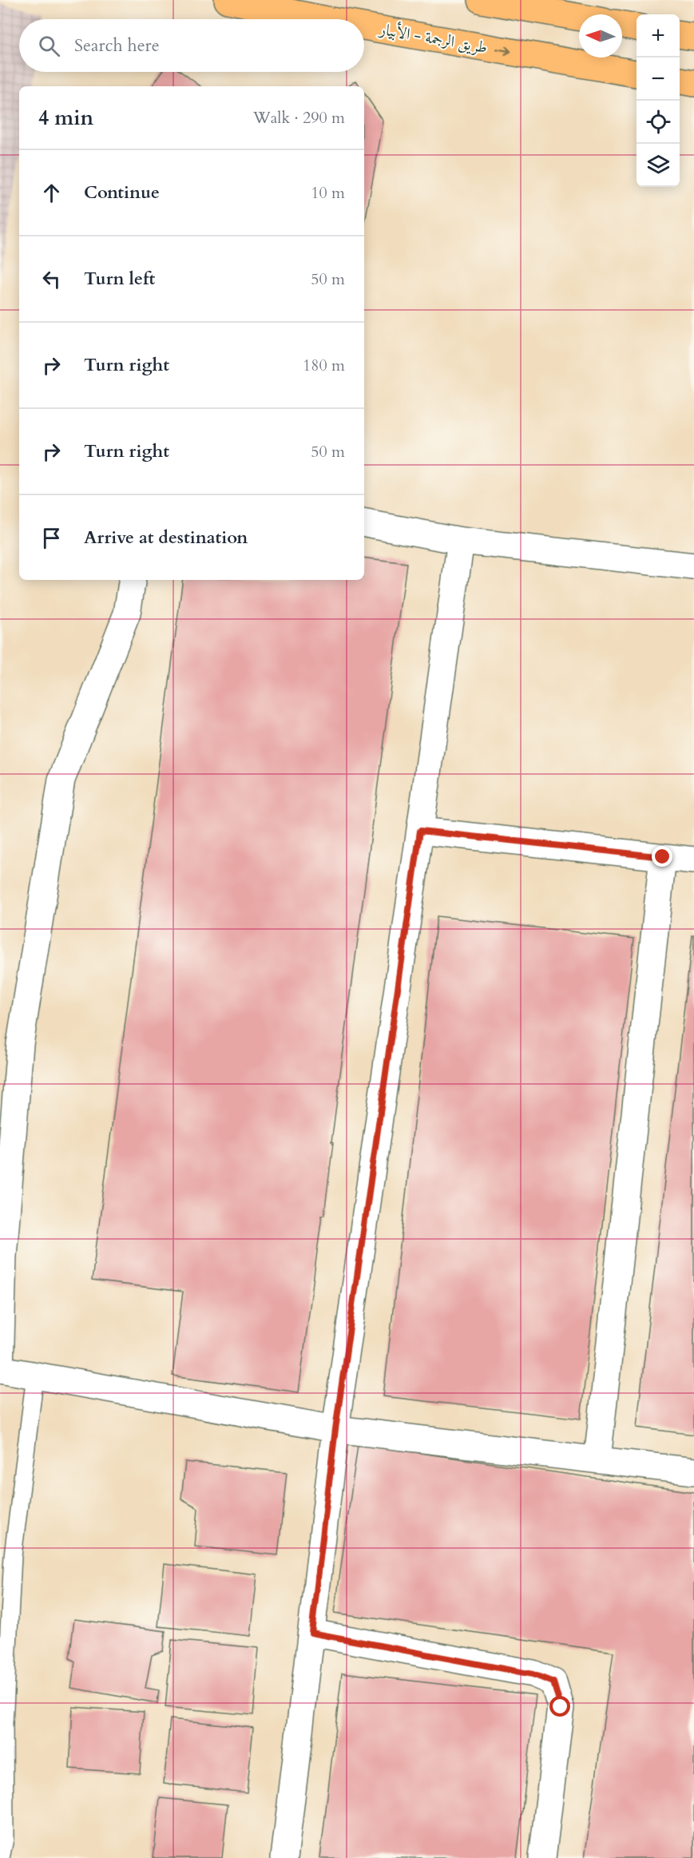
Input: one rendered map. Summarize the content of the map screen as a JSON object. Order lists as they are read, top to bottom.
{
  "streets": {
    "highway": ["طريق الرجمة - الأبيار"]
  },
  "north": "left",
  "page": {
    "map_buttons": ["+", "−"],
    "search": "Search here",
    "heading": ["4 min", "Walk · 290 m"],
    "list": [
      ["Continue", "10 m"],
      ["Turn left", "50 m"],
      ["Turn right", "180 m"],
      ["Turn right", "50 m"],
      "Arrive at destination"
    ]
  }
}
